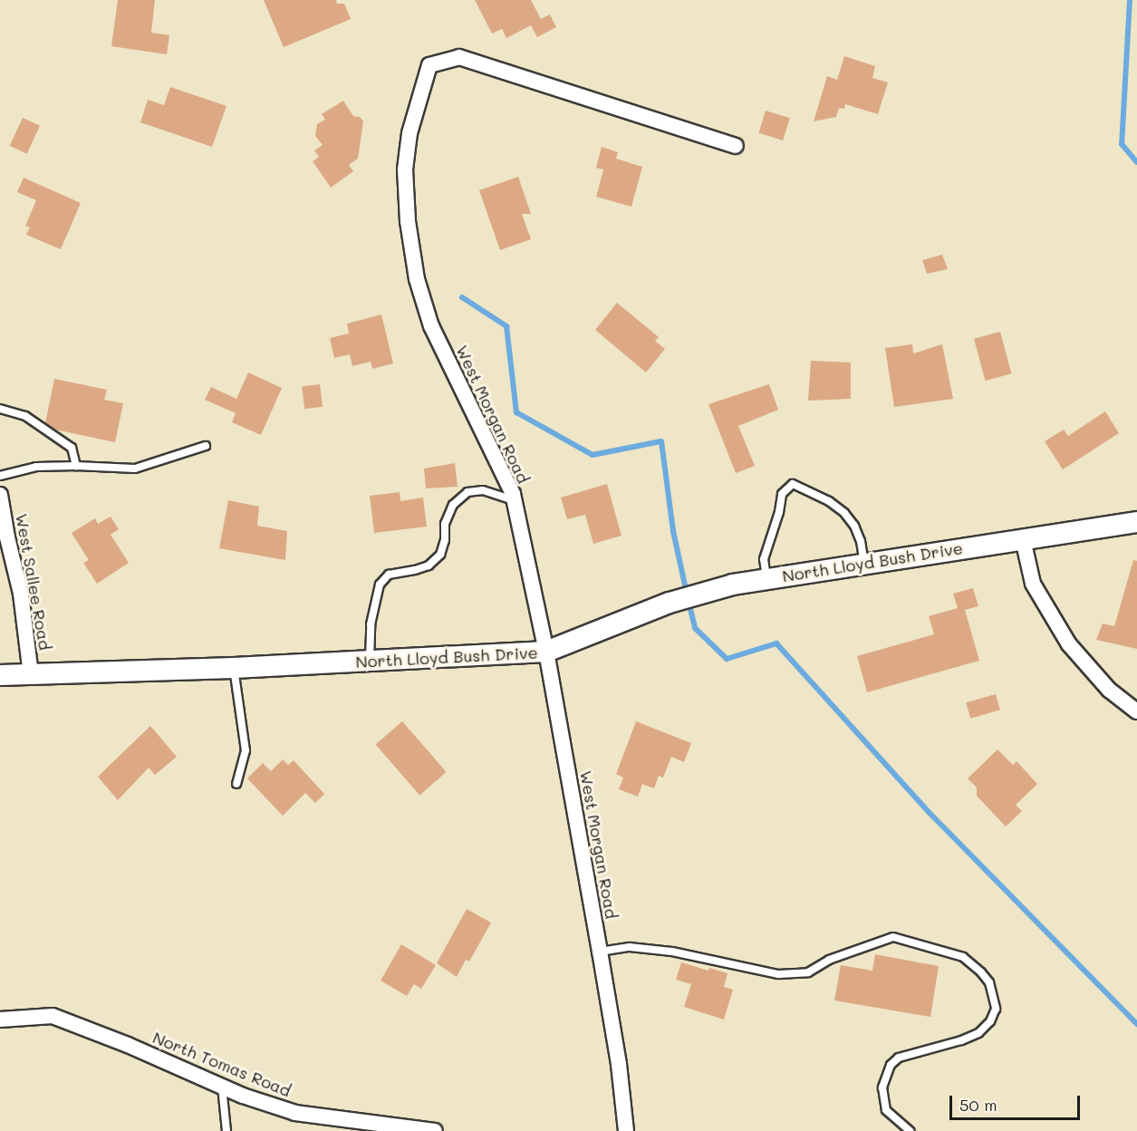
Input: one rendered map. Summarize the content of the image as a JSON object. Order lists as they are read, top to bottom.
{
  "streets": {
    "street": [
      "West Morgan Road",
      "North Lloyd Bush Drive",
      "West Sallee Road",
      "North Tomas Road"
    ]
  },
  "crossings": [
    ["West Morgan Road", "North Lloyd Bush Drive"],
    ["North Lloyd Bush Drive", "West Sallee Road"]
  ],
  "scale_bar": "50 m"
}
